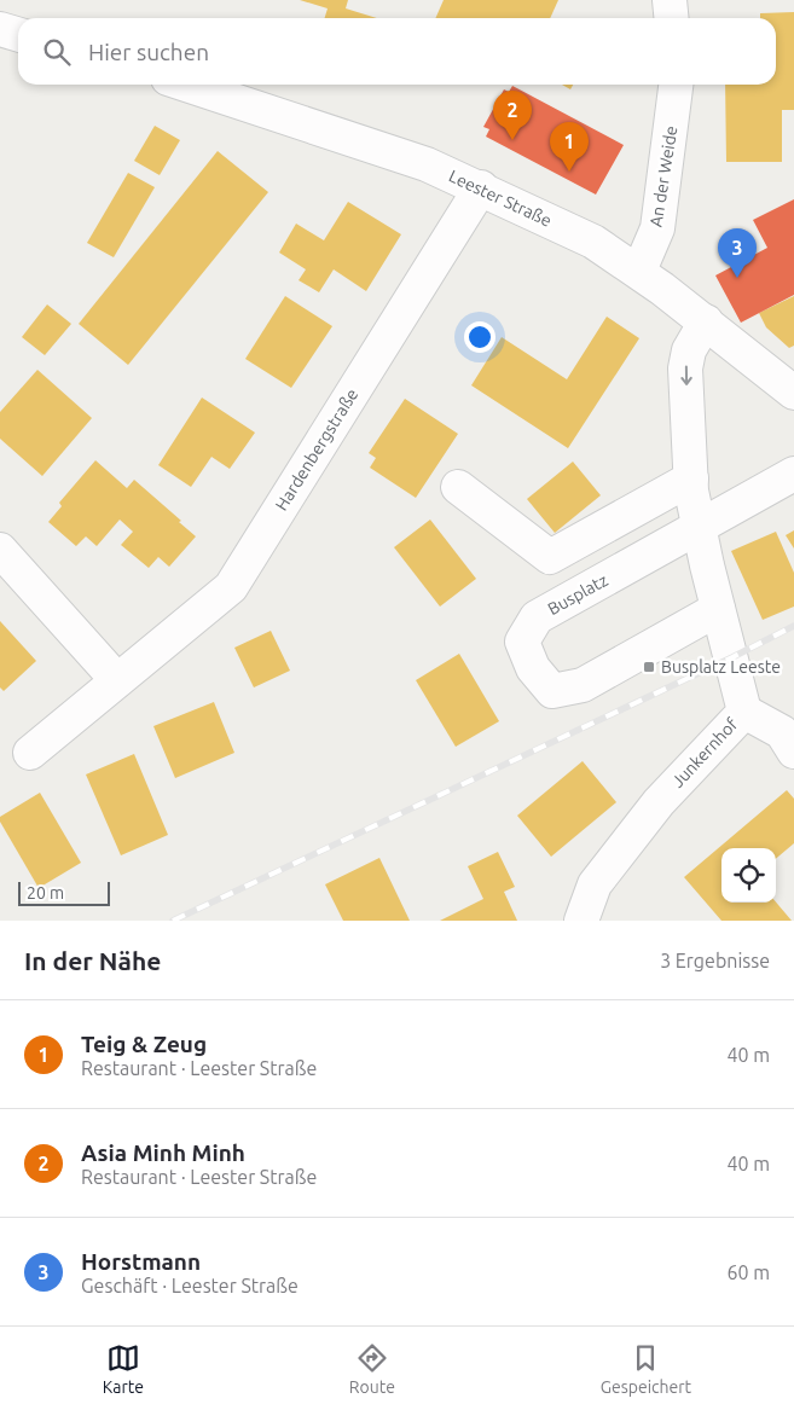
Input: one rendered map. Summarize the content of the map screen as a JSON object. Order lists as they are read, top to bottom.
{
  "streets": {
    "street": [
      "An der Weide",
      "Leester Straße",
      "Hardenbergstraße",
      "Busplatz",
      "Junkernhof"
    ]
  },
  "crossings": [
    ["An der Weide", "Leester Straße"],
    ["Leester Straße", "Hardenbergstraße"],
    ["Busplatz", "Junkernhof"]
  ],
  "places": {
    "transit": ["Busplatz Leeste"]
  },
  "scale_bar": "20 m",
  "page": {
    "search": "Hier suchen",
    "pins": ["2", "1", "3"],
    "scale": "20 m",
    "heading": ["In der Nähe", "3 Ergebnisse"],
    "list": [
      {
        "mark": "1",
        "name": "Teig & Zeug",
        "note": "Restaurant · Leester Straße",
        "value": "40 m"
      },
      {
        "mark": "2",
        "name": "Asia Minh Minh",
        "note": "Restaurant · Leester Straße",
        "value": "40 m"
      },
      {
        "mark": "3",
        "name": "Horstmann",
        "note": "Geschäft · Leester Straße",
        "value": "60 m"
      }
    ],
    "nav": ["Karte", "Route", "Gespeichert"]
  }
}
